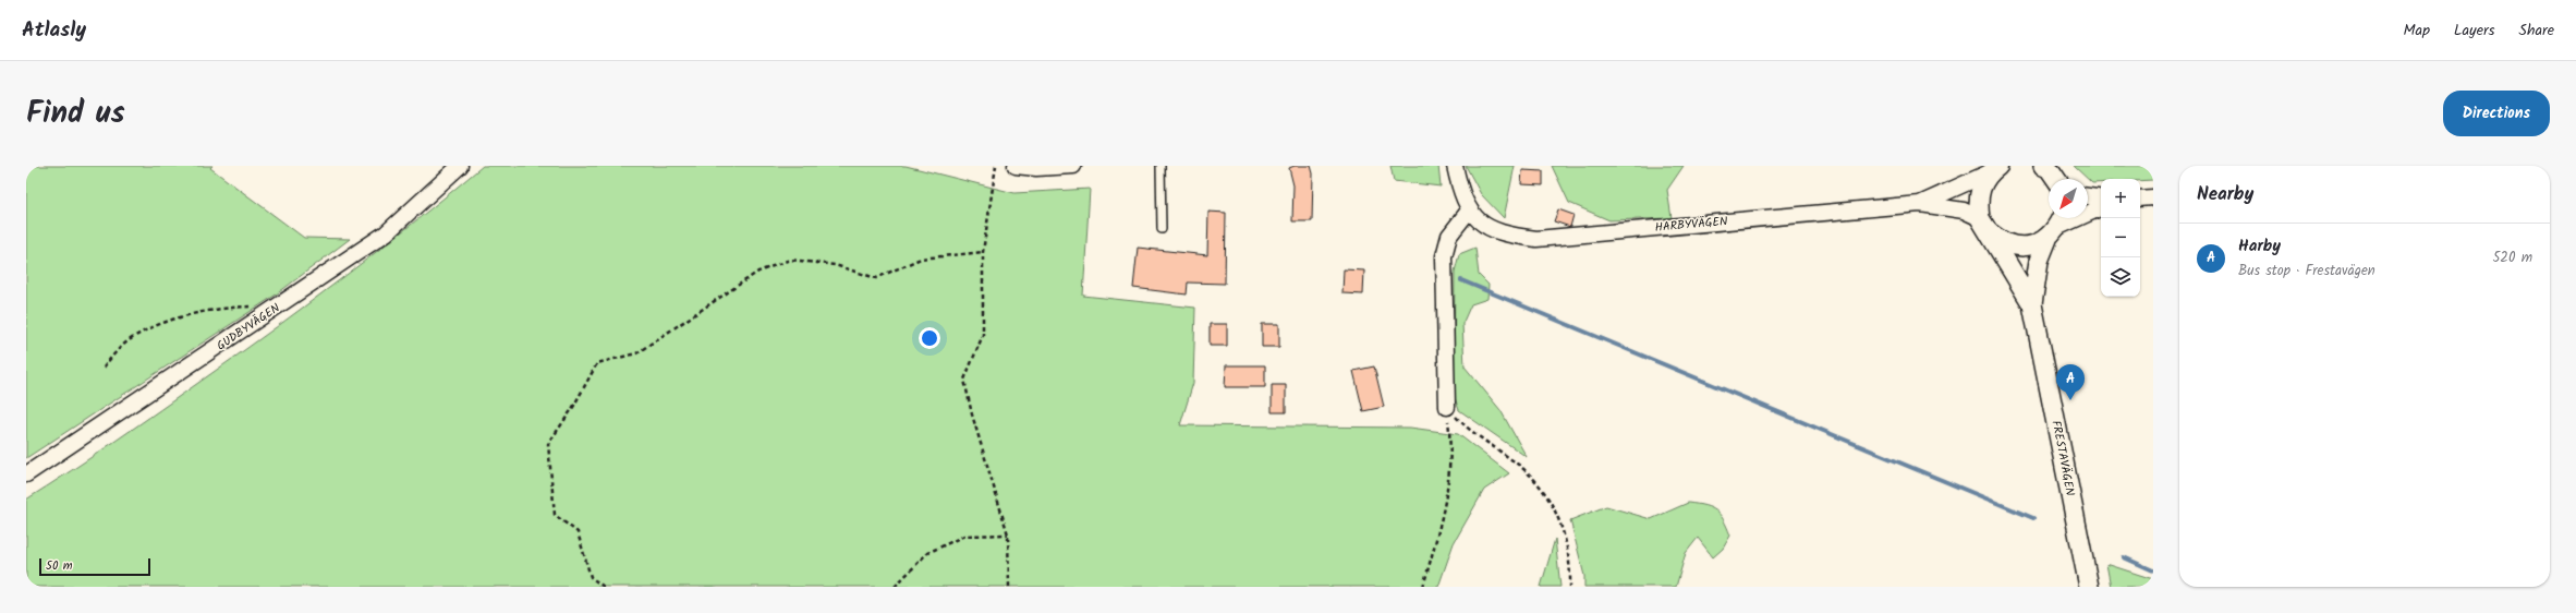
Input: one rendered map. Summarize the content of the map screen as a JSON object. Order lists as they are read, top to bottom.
{
  "streets": {
    "street": ["HARBYVÄGEN", "GUDBYVÄGEN", "FRESTAVÄGEN"]
  },
  "crossings": [
    ["HARBYVÄGEN", "FRESTAVÄGEN"]
  ],
  "scale_bar": "50 m",
  "north": "bottom left",
  "page": {
    "header": "Atlasly",
    "nav": ["Map", "Layers", "Share"],
    "title": "Find us",
    "buttons": "Directions",
    "heading": "Nearby",
    "map_buttons": ["+", "−"],
    "list": [
      {
        "mark": "A",
        "name": "Harby",
        "note": "Bus stop · Frestavägen",
        "value": "520 m"
      }
    ],
    "pins": "A",
    "scale": "50 m"
  }
}
